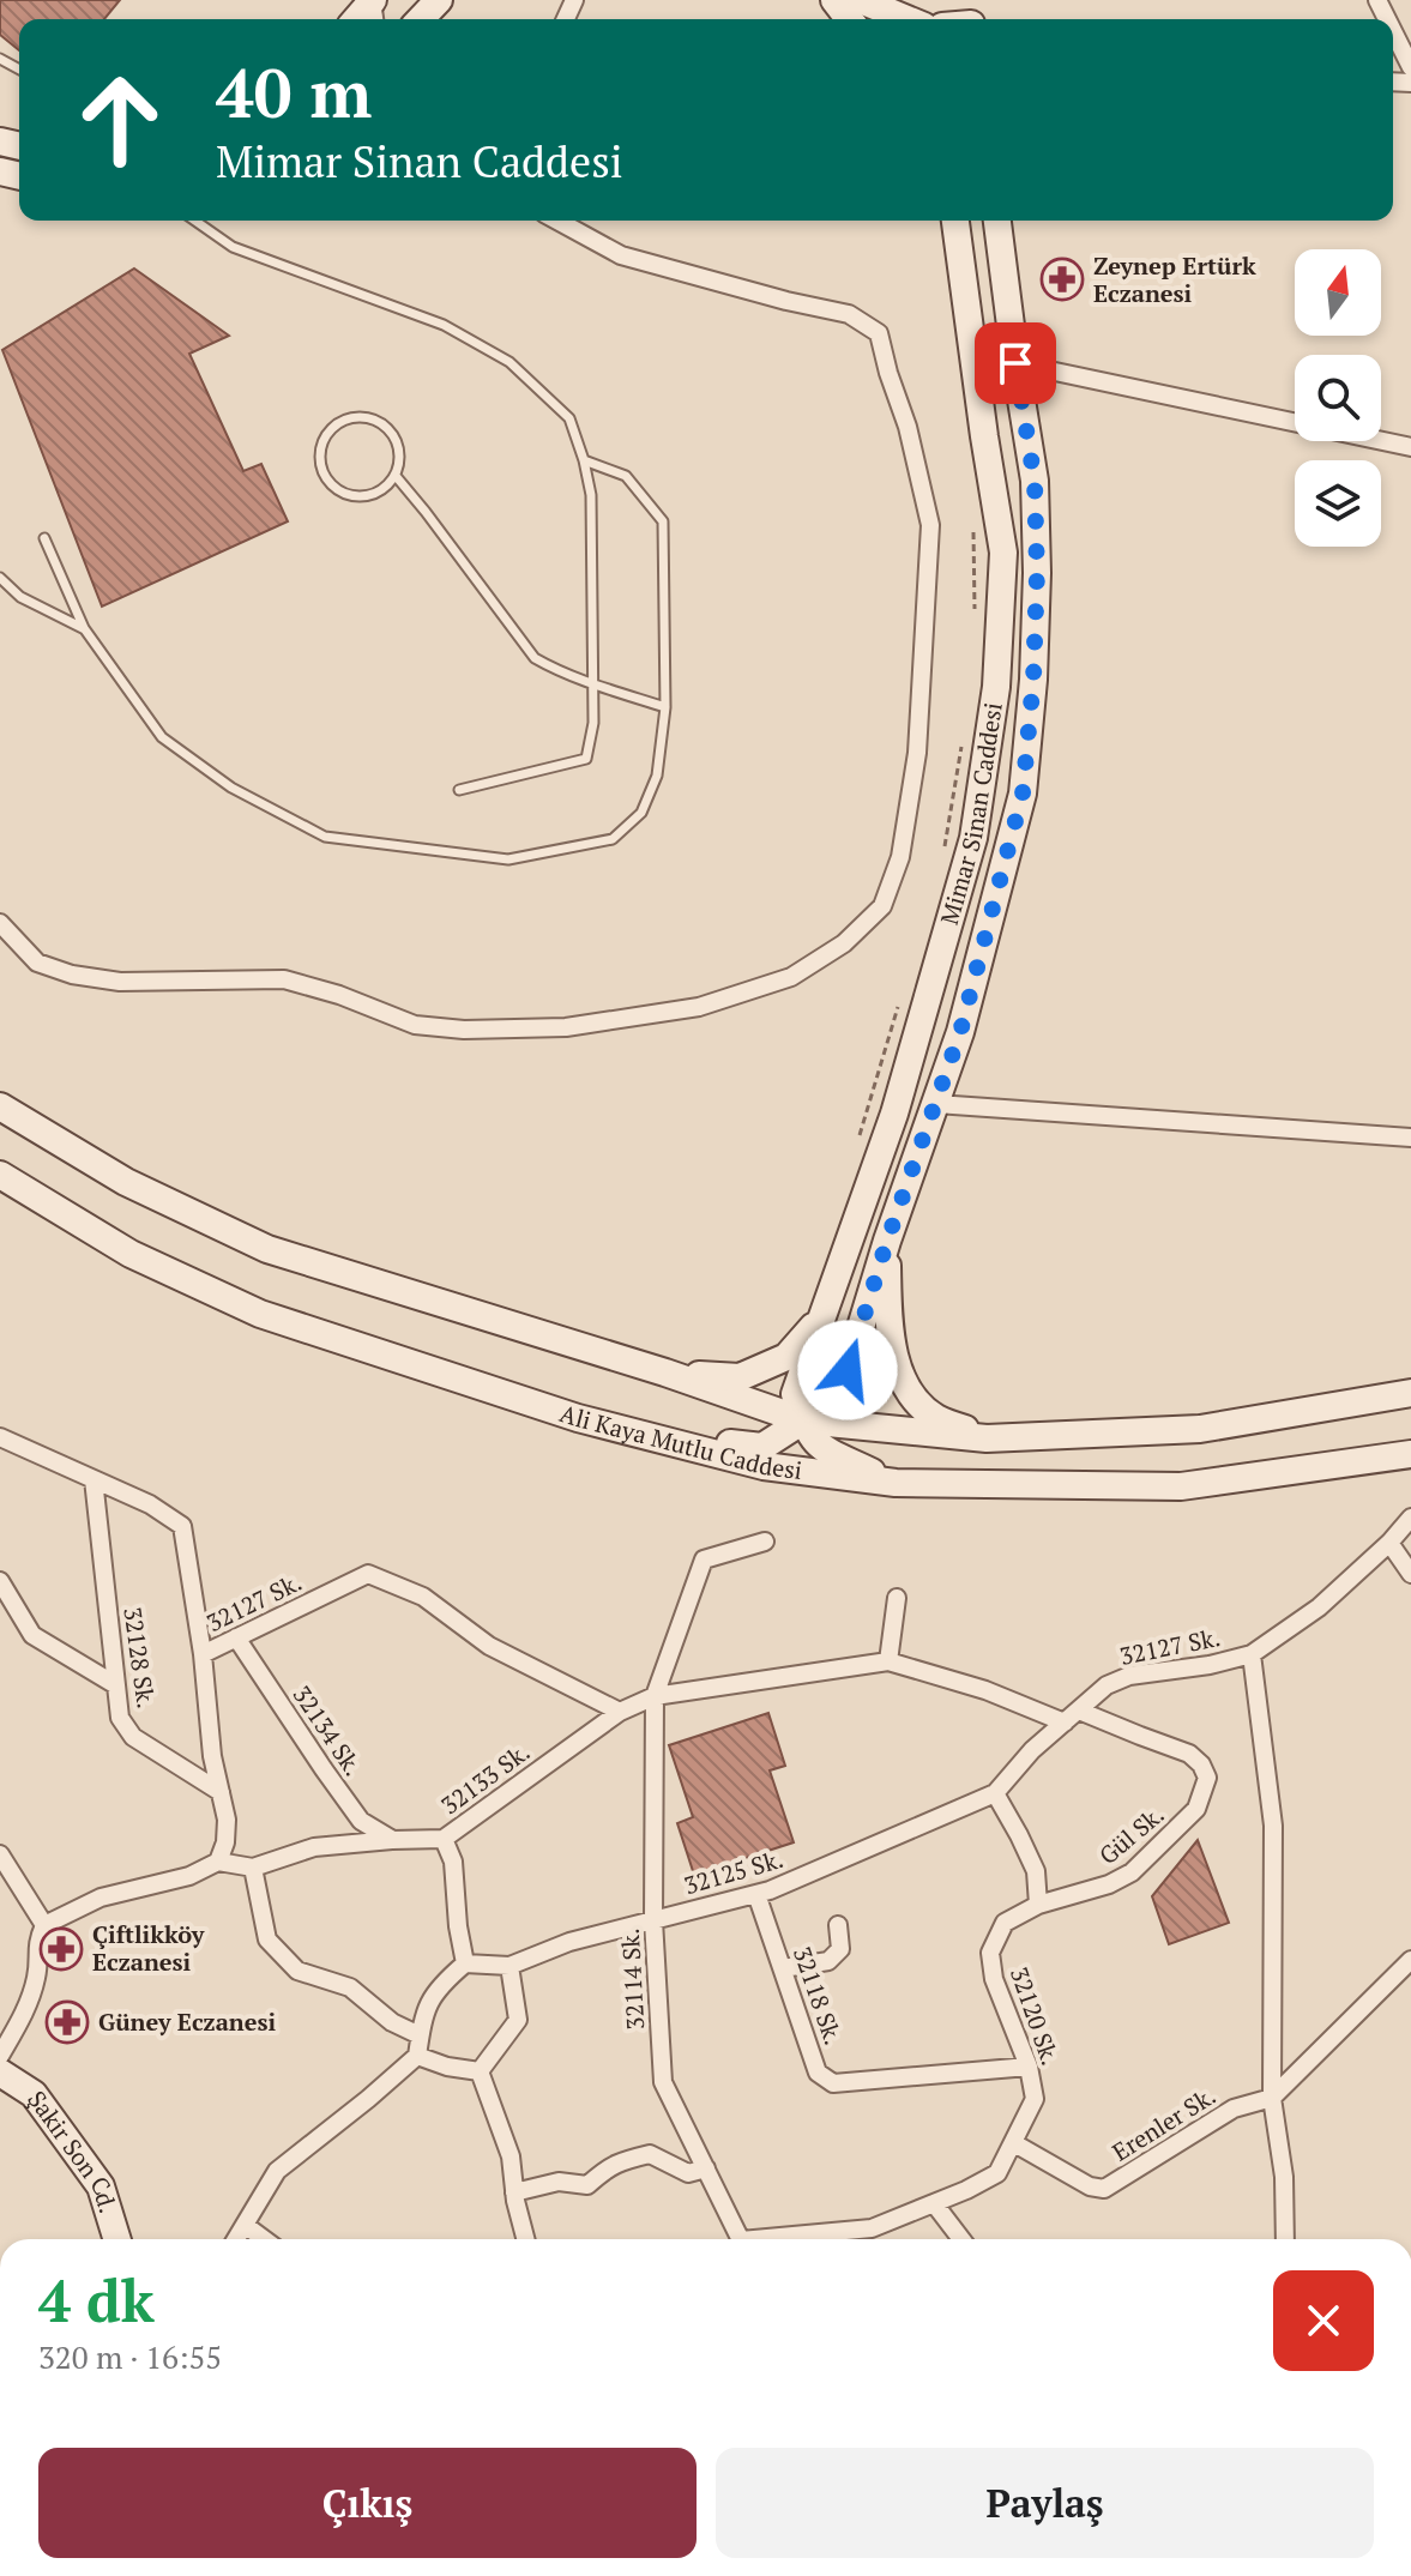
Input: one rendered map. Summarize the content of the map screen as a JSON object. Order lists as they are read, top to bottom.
{
  "streets": {
    "street": [
      "Mimar Sinan Caddesi",
      "Ali Kaya Mutlu Caddesi",
      "32127 Sk.",
      "32128 Sk.",
      "32134 Sk.",
      "32133 Sk.",
      "Gül Sk.",
      "32125 Sk.",
      "32114 Sk.",
      "32118 Sk.",
      "32120 Sk.",
      "Erenler Sk.",
      "Şakir Son Cd."
    ]
  },
  "crossings": [
    ["Mimar Sinan Caddesi", "Ali Kaya Mutlu Caddesi"],
    ["32127 Sk.", "32128 Sk."],
    ["32127 Sk.", "32134 Sk."],
    ["32127 Sk.", "32133 Sk."],
    ["32127 Sk.", "Gül Sk."],
    ["32127 Sk.", "32125 Sk."],
    ["32134 Sk.", "32133 Sk."],
    ["32133 Sk.", "32114 Sk."],
    ["Gül Sk.", "32120 Sk."],
    ["32125 Sk.", "32114 Sk."],
    ["32125 Sk.", "32118 Sk."],
    ["32118 Sk.", "32120 Sk."],
    ["32120 Sk.", "Erenler Sk."]
  ],
  "places": {
    "pharmacy": ["Zeynep Ertürk Eczanesi", "Çiftlikköy Eczanesi", "Güney Eczanesi"]
  },
  "north": "top",
  "page": {
    "turn": ["40 m", "Mimar Sinan Caddesi"],
    "heading": ["4 dk", "320 m · 16:55"],
    "buttons": ["Çıkış", "Paylaş"]
  }
}
